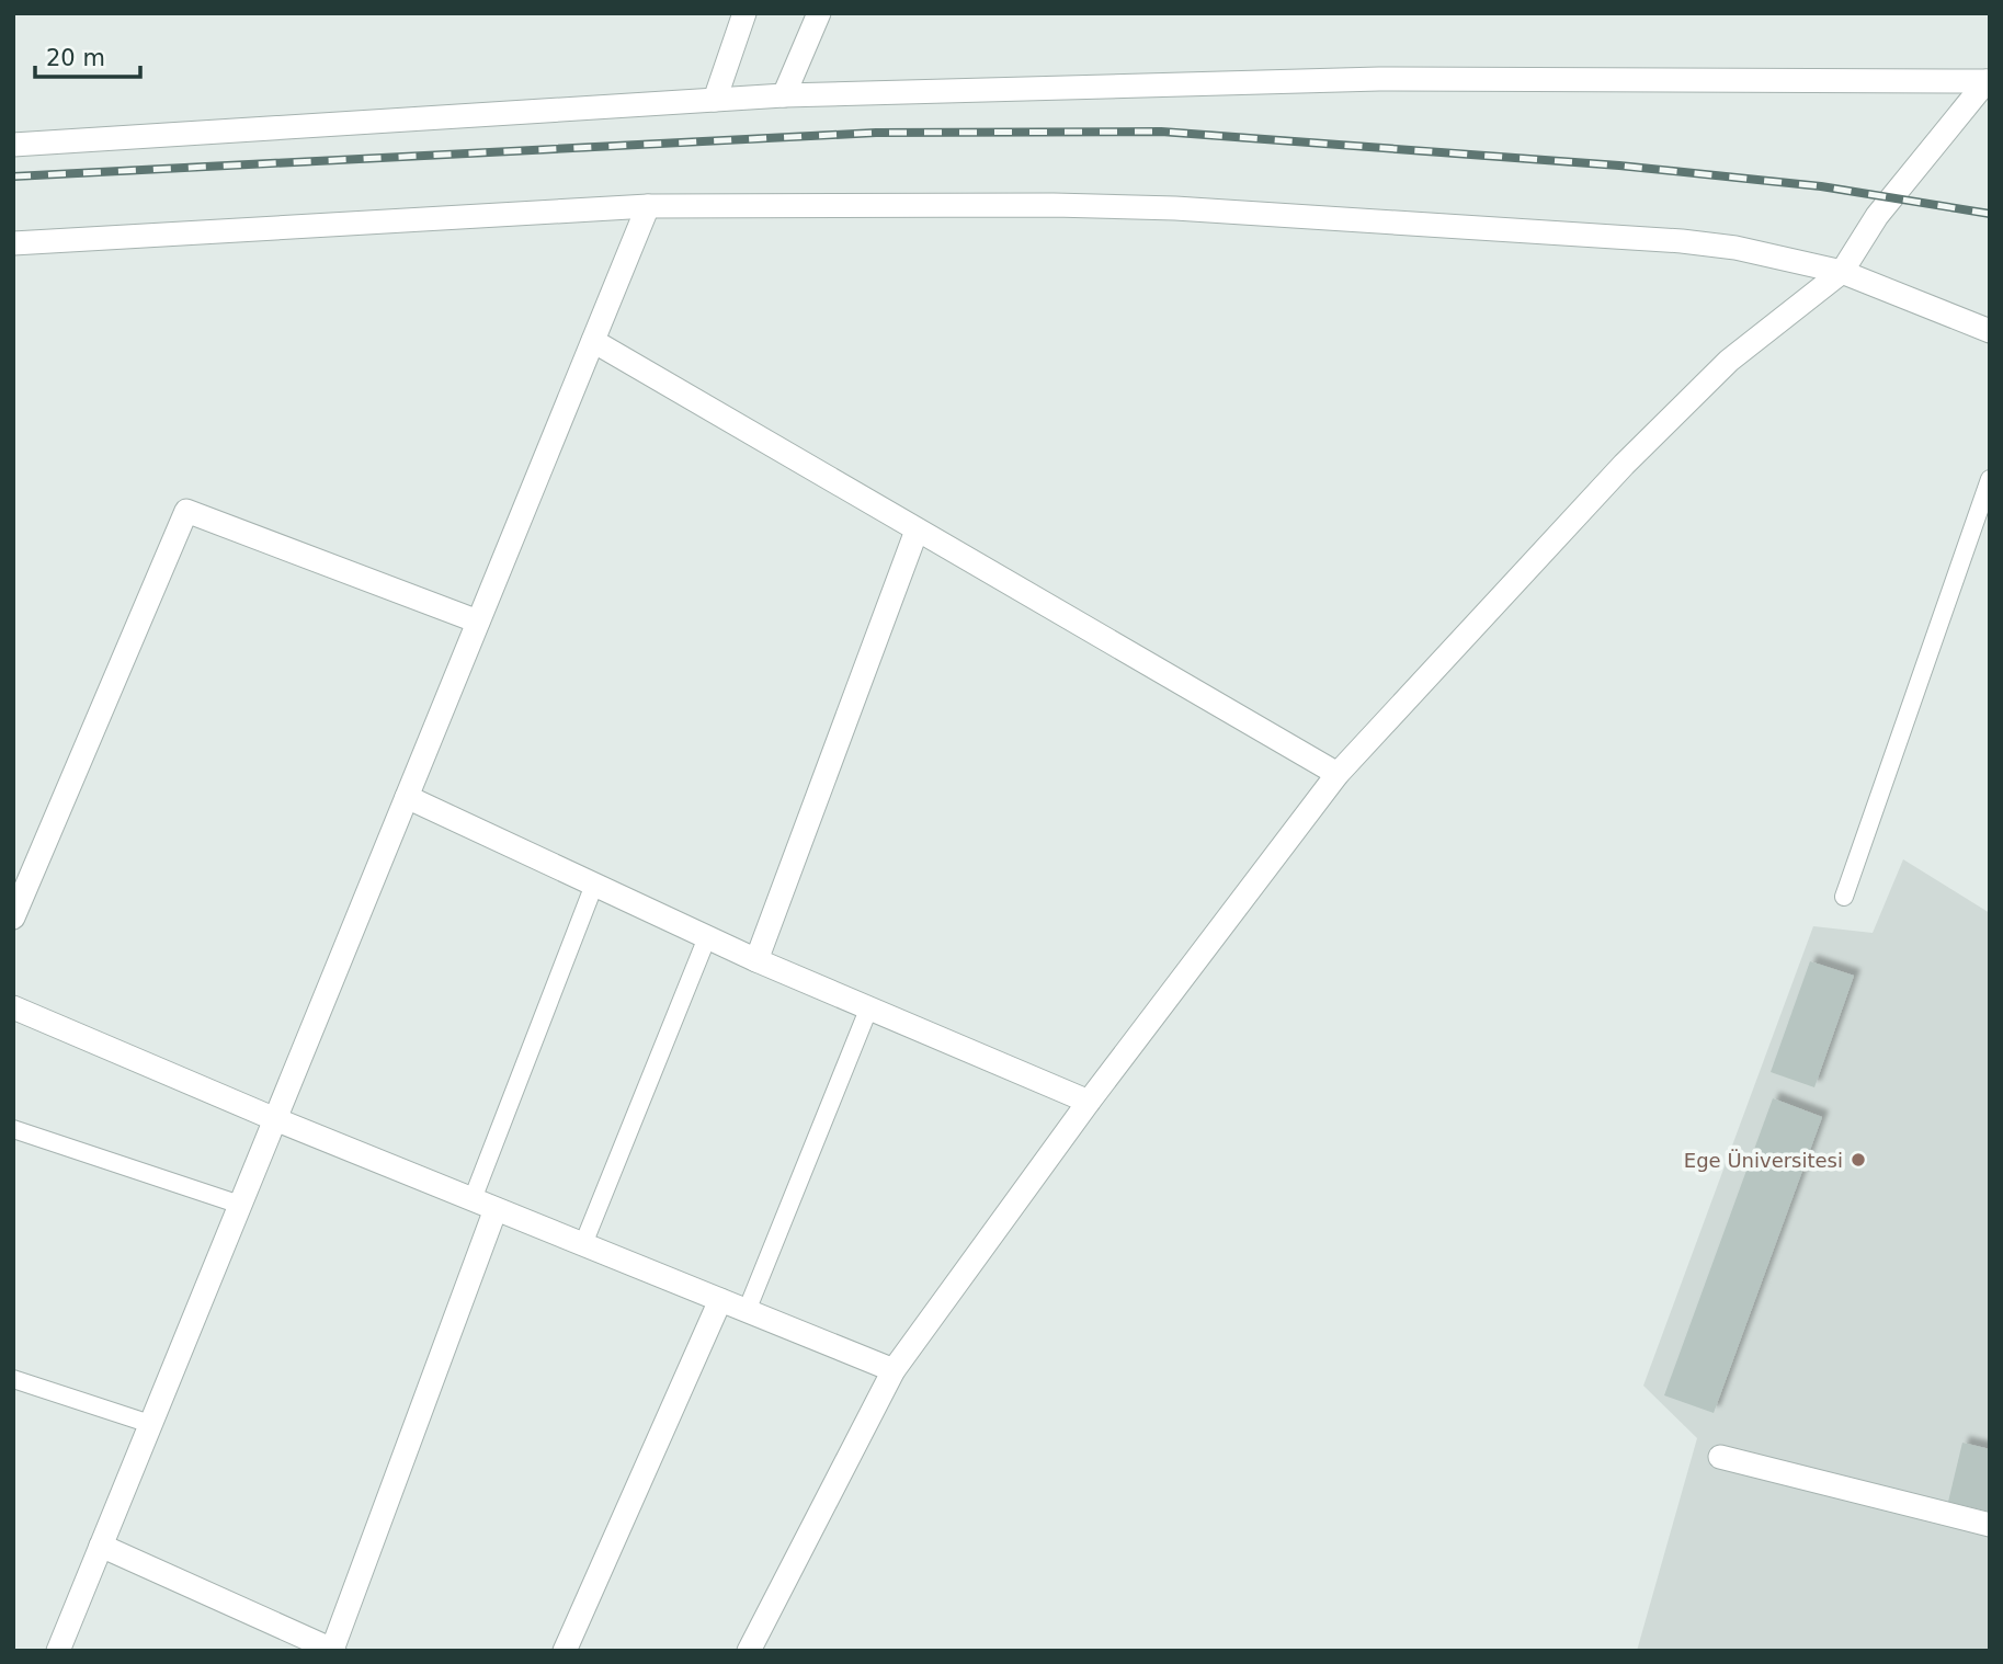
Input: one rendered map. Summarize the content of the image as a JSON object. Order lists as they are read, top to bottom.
{
  "places": ["Ege Üniversitesi"],
  "scale_bar": "20 m"
}
